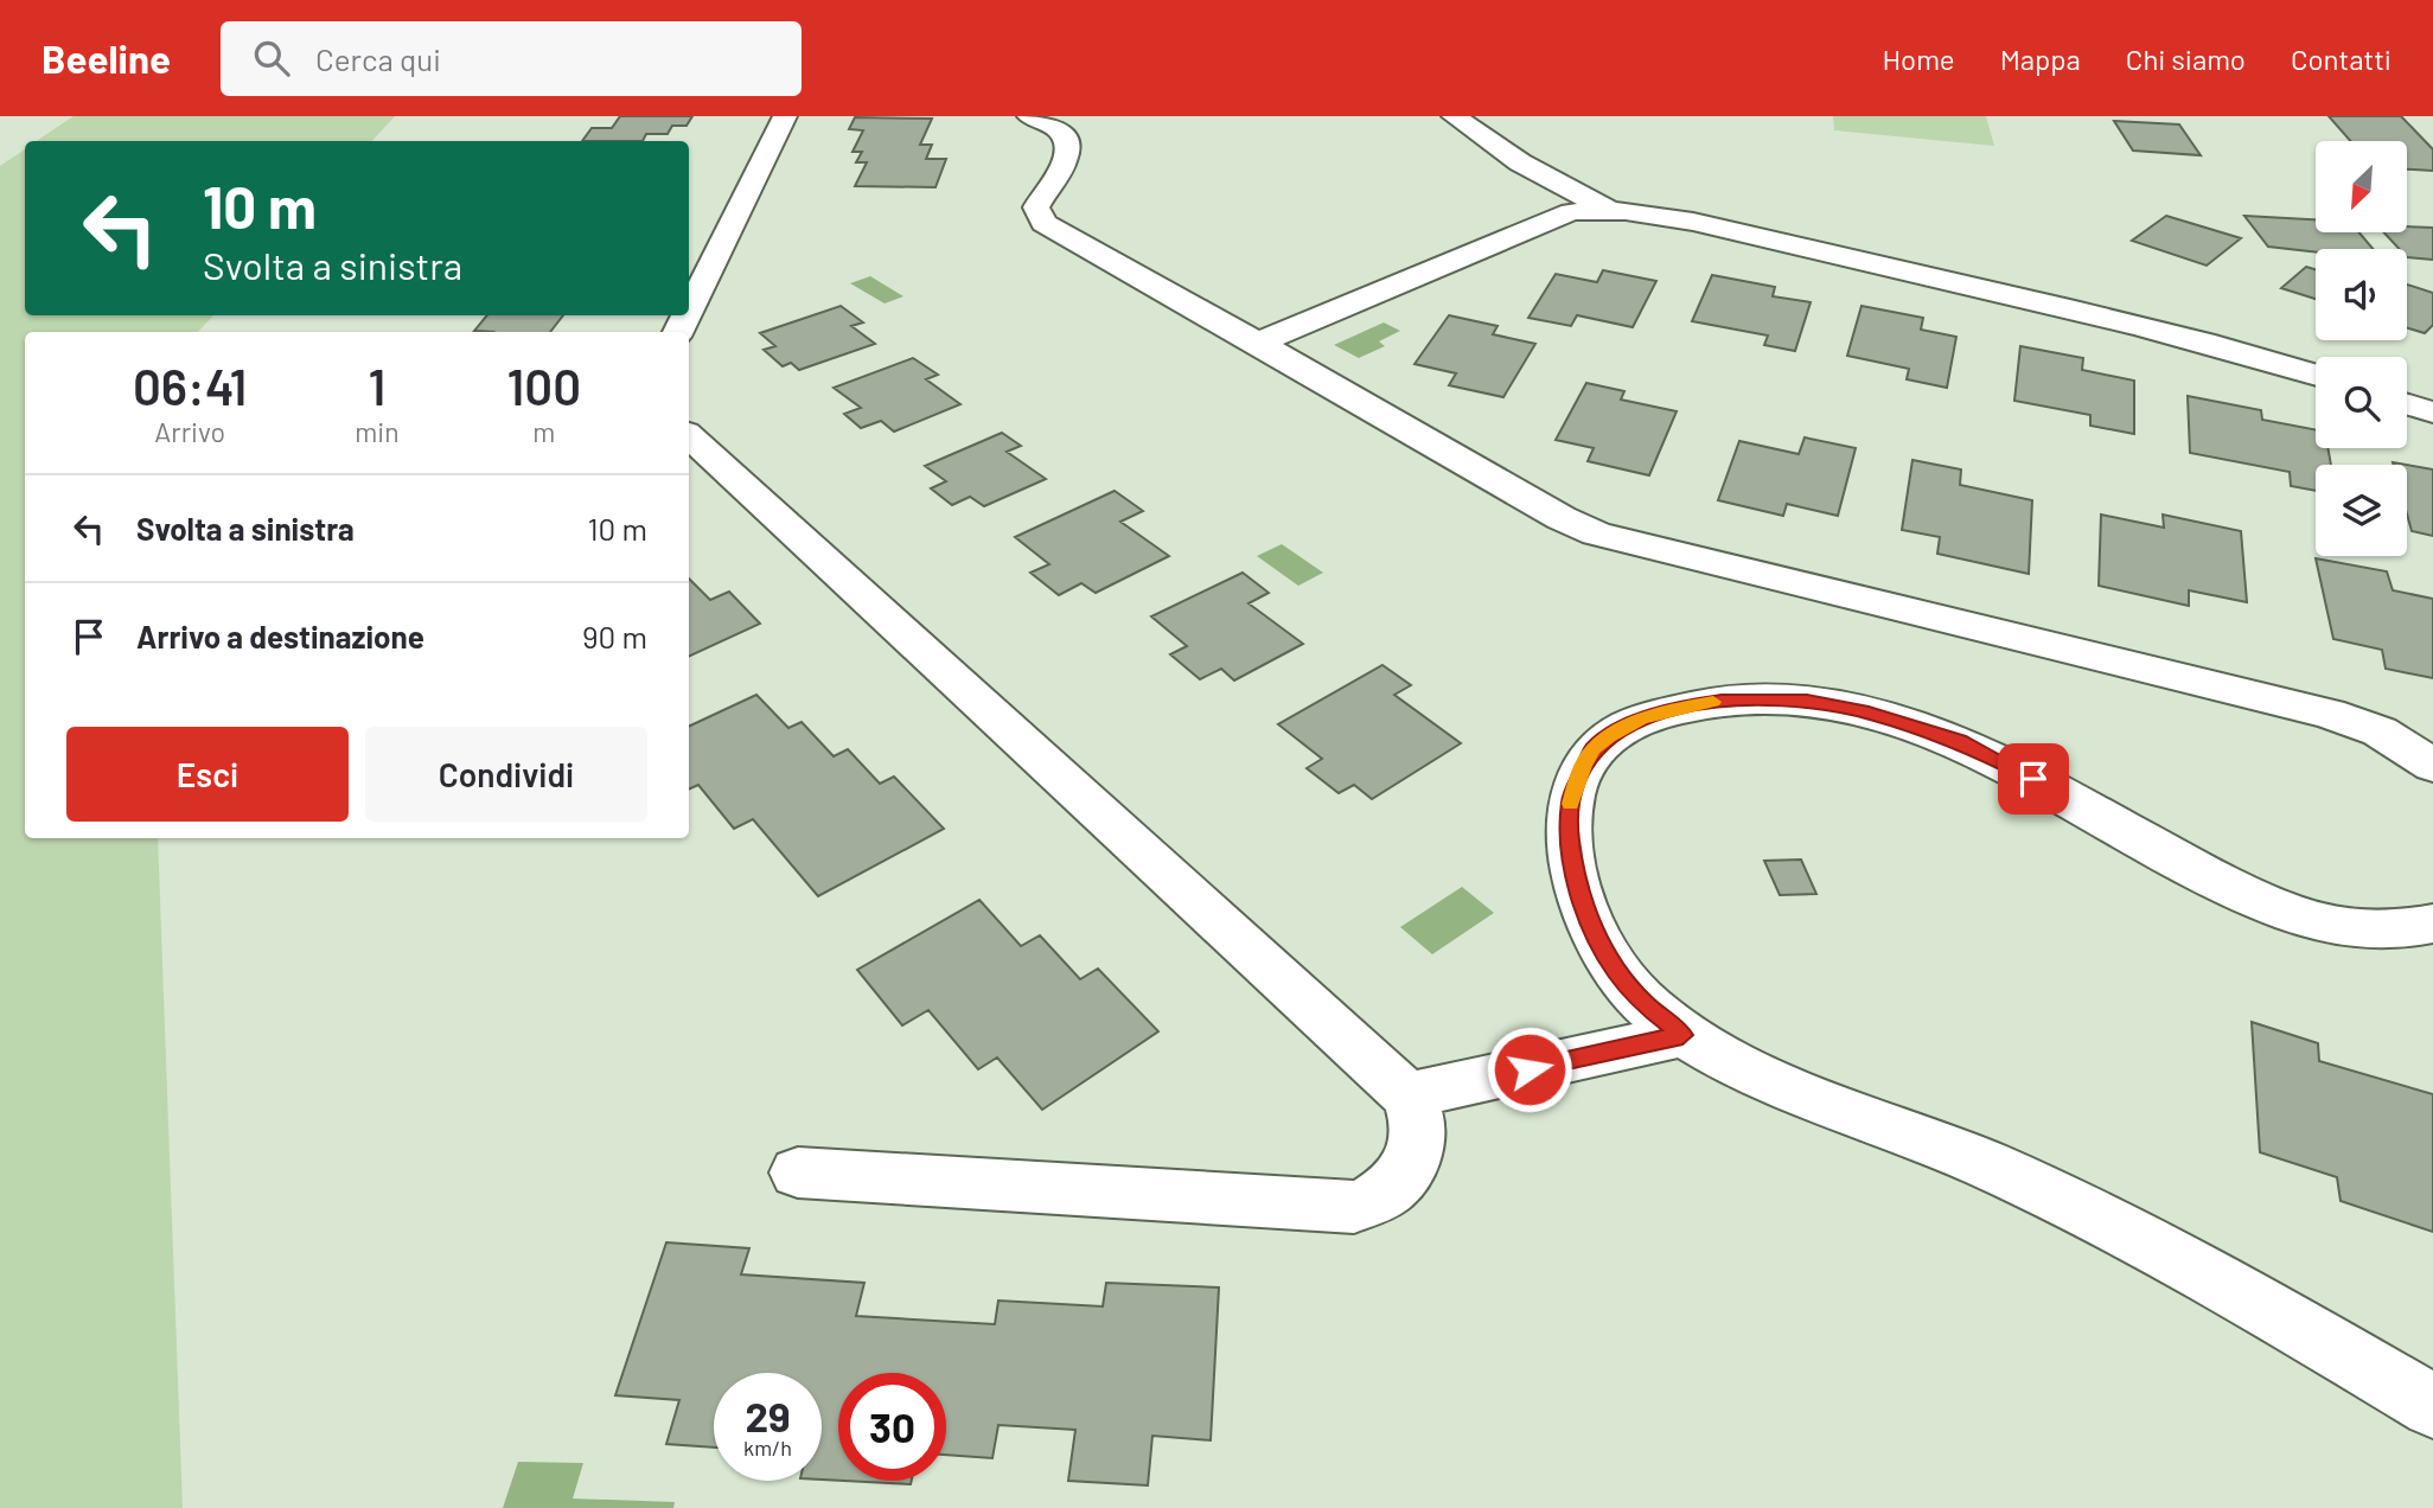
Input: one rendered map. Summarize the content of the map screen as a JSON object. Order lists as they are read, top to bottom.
{
  "north": "bottom left",
  "page": {
    "header": "Beeline",
    "search": "Cerca qui",
    "nav": [
      "Home",
      "Mappa",
      "Chi siamo",
      "Contatti"
    ],
    "turn": ["10 m", "Svolta a sinistra"],
    "eta": [
      "06:41",
      "Arrivo",
      "1",
      "min",
      "100",
      "m"
    ],
    "list": [
      {
        "name": "Svolta a sinistra",
        "value": "10 m"
      },
      {
        "name": "Arrivo a destinazione",
        "value": "90 m"
      }
    ],
    "buttons": ["Esci", "Condividi"],
    "speed": "29 km/h",
    "limit": "30"
  }
}
